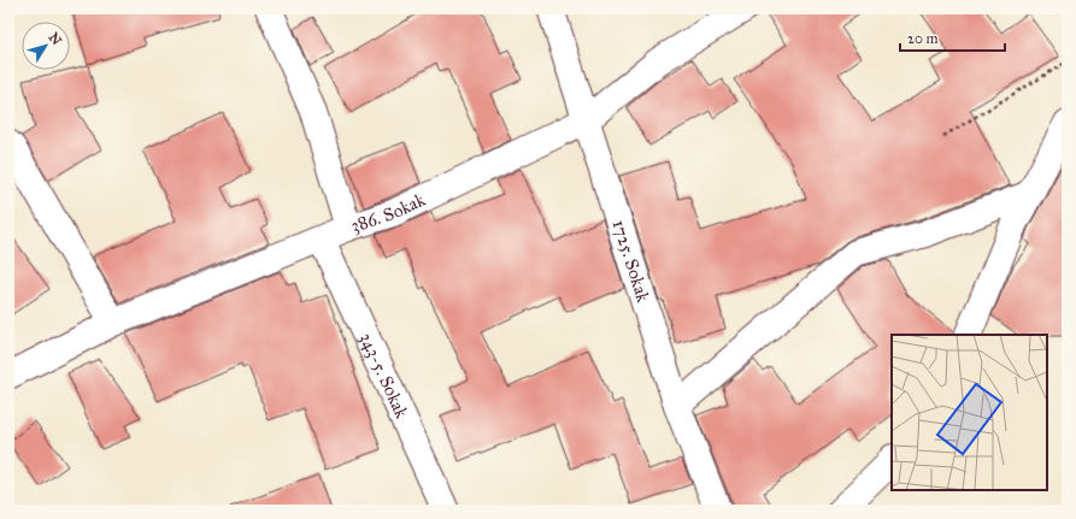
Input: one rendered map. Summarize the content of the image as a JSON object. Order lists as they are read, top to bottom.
{
  "streets": {
    "street": ["386. Sokak", "1725. Sokak", "343-5. Sokak"]
  },
  "crossings": [
    ["386. Sokak", "1725. Sokak"],
    ["386. Sokak", "343-5. Sokak"]
  ],
  "scale_bar": "20 m",
  "north": "top right"
}
